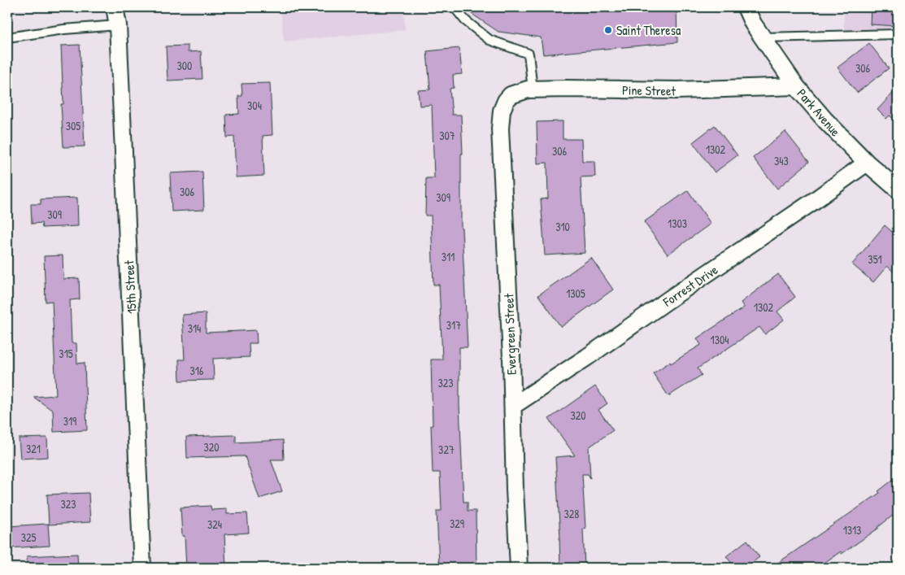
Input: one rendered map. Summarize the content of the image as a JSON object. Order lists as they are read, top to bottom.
{
  "streets": {
    "street": [
      "Pine Street",
      "Park Avenue",
      "Forrest Drive",
      "15th Street",
      "Evergreen Street"
    ]
  },
  "crossings": [
    ["Pine Street", "Park Avenue"],
    ["Pine Street", "Evergreen Street"],
    ["Park Avenue", "Forrest Drive"],
    ["Forrest Drive", "Evergreen Street"]
  ],
  "places": ["Saint Theresa"],
  "house_numbers": [
    "300",
    "306",
    "304",
    "305",
    "307",
    "1302",
    "306",
    "343",
    "306",
    "309",
    "309",
    "1303",
    "310",
    "311",
    "351",
    "1305",
    "1302",
    "317",
    "314",
    "1304",
    "315",
    "316",
    "323",
    "320",
    "319",
    "320",
    "321",
    "327",
    "323",
    "328",
    "329",
    "324",
    "1313",
    "325"
  ]
}
